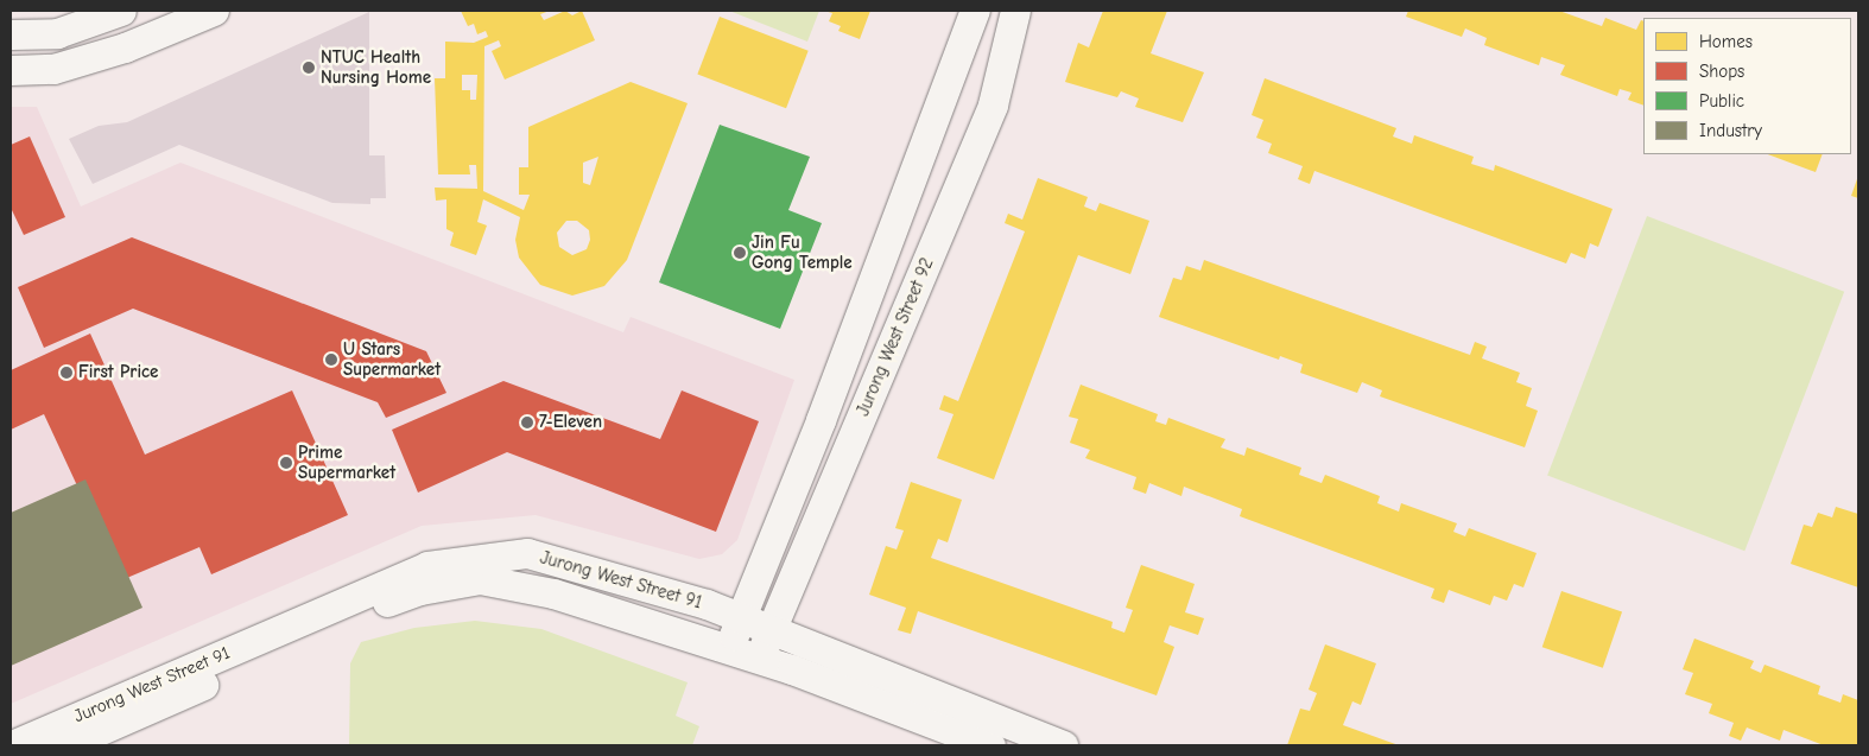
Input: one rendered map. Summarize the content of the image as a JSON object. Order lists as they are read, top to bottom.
{
  "streets": {
    "street": ["Jurong West Street 92", "Jurong West Street 91"]
  },
  "crossings": [
    ["Jurong West Street 92", "Jurong West Street 91"]
  ],
  "places": [
    "NTUC Health Nursing Home",
    "Jin Fu Gong Temple",
    "U Stars Supermarket",
    "First Price",
    "7-Eleven",
    "Prime Supermarket"
  ],
  "legend": [
    "Homes",
    "Shops",
    "Public",
    "Industry"
  ]
}
